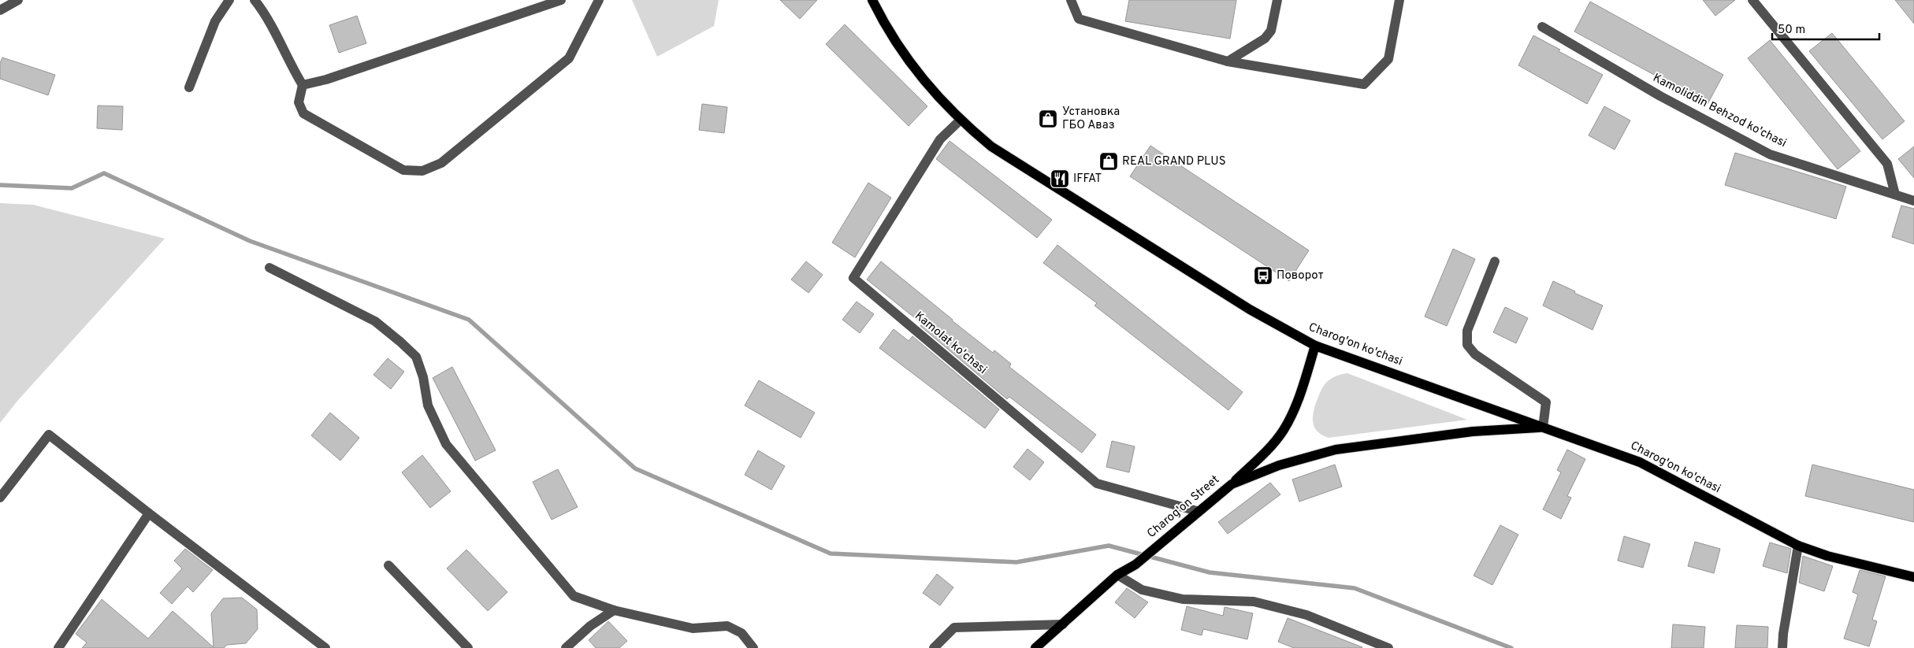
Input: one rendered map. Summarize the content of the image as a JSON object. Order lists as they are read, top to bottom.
{
  "streets": {
    "main road": ["Charog'on ko'chasi", "Charog'on Street"],
    "street": ["Kamoliddin Behzod ko'chasi", "Kamolat ko'chasi"]
  },
  "crossings": [
    ["Kamolat ko'chasi", "Charog'on ko'chasi"],
    ["Kamolat ko'chasi", "Charog'on Street"],
    ["Charog'on ko'chasi", "Charog'on Street"]
  ],
  "places": {
    "shop": ["Установка ГБО Аваз", "REAL GRAND PLUS"],
    "restaurant": ["IFFAT"],
    "bus stop": ["Поворот"]
  },
  "scale_bar": "50 m"
}
